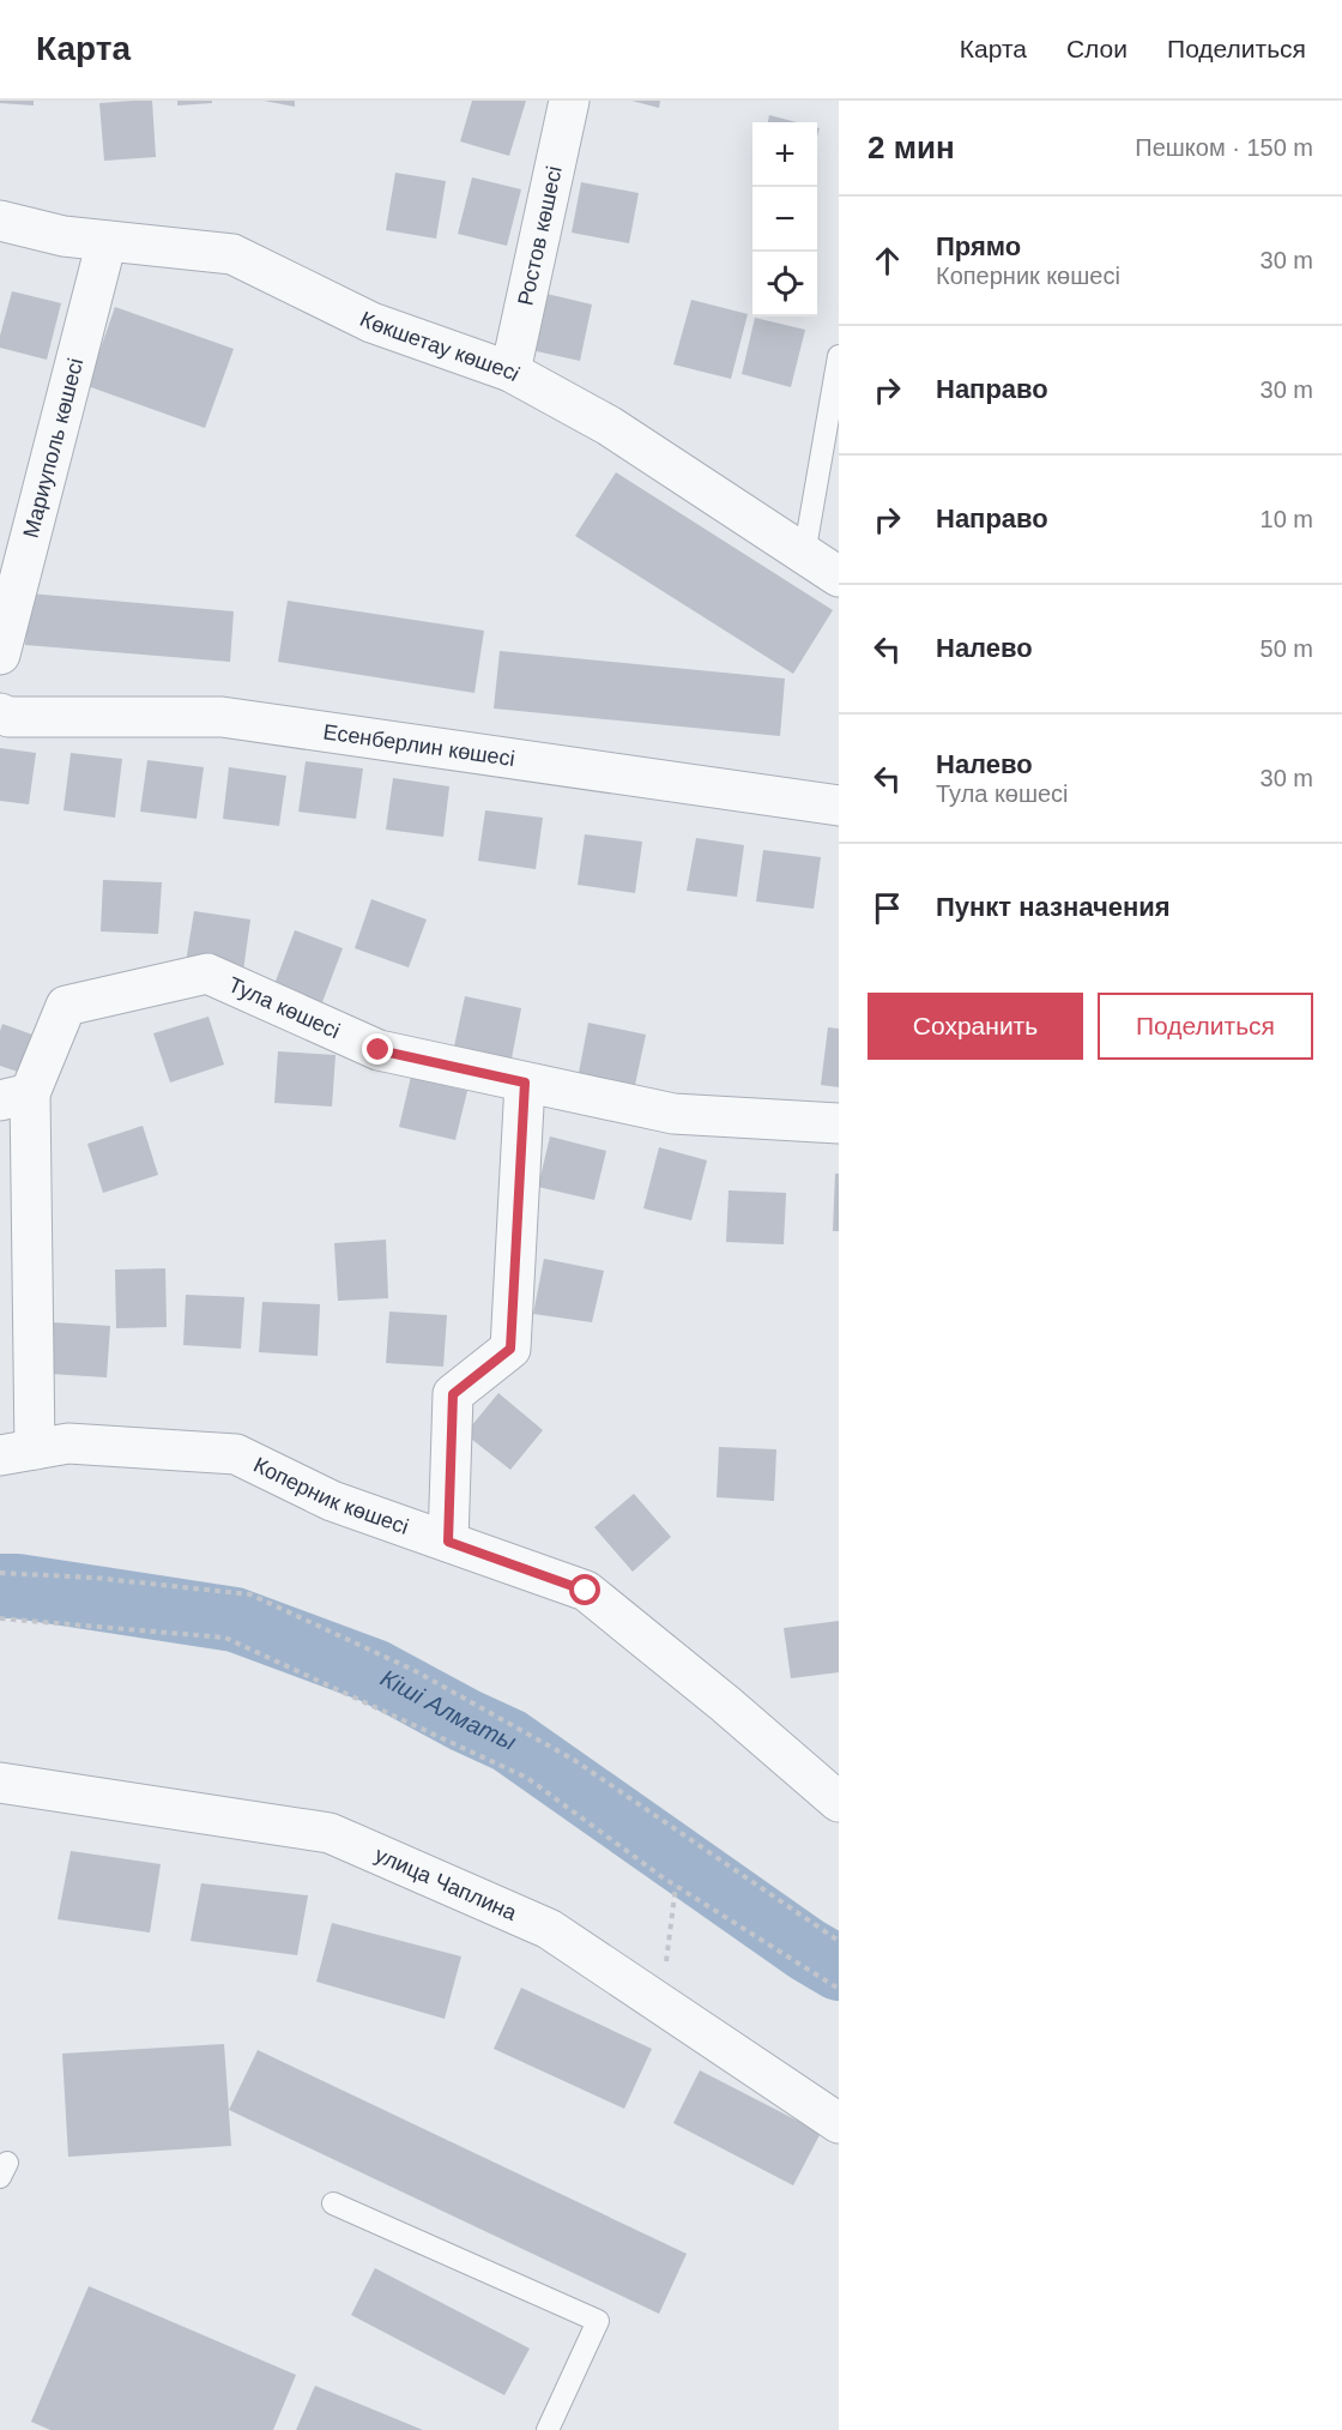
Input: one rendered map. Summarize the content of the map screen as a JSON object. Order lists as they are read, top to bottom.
{
  "streets": {
    "street": [
      "Ростов көшесі",
      "Көкшетау көшесі",
      "Мариуполь көшесі",
      "Есенберлин көшесі",
      "Тула көшесі",
      "Коперник көшесі",
      "улица Чаплина"
    ]
  },
  "crossings": [
    ["Ростов көшесі", "Көкшетау көшесі"],
    ["Көкшетау көшесі", "Мариуполь көшесі"]
  ],
  "water": ["Кіші Алматы"],
  "page": {
    "header": "Карта",
    "nav": ["Карта", "Слои", "Поделиться"],
    "heading": ["2 мин", "Пешком · 150 m"],
    "map_buttons": ["+", "−"],
    "list": [
      ["Прямо", "Коперник көшесі", "30 m"],
      ["Направо", "30 m"],
      ["Направо", "10 m"],
      ["Налево", "50 m"],
      ["Налево", "Тула көшесі", "30 m"],
      "Пункт назначения"
    ],
    "buttons": ["Сохранить", "Поделиться"]
  }
}
